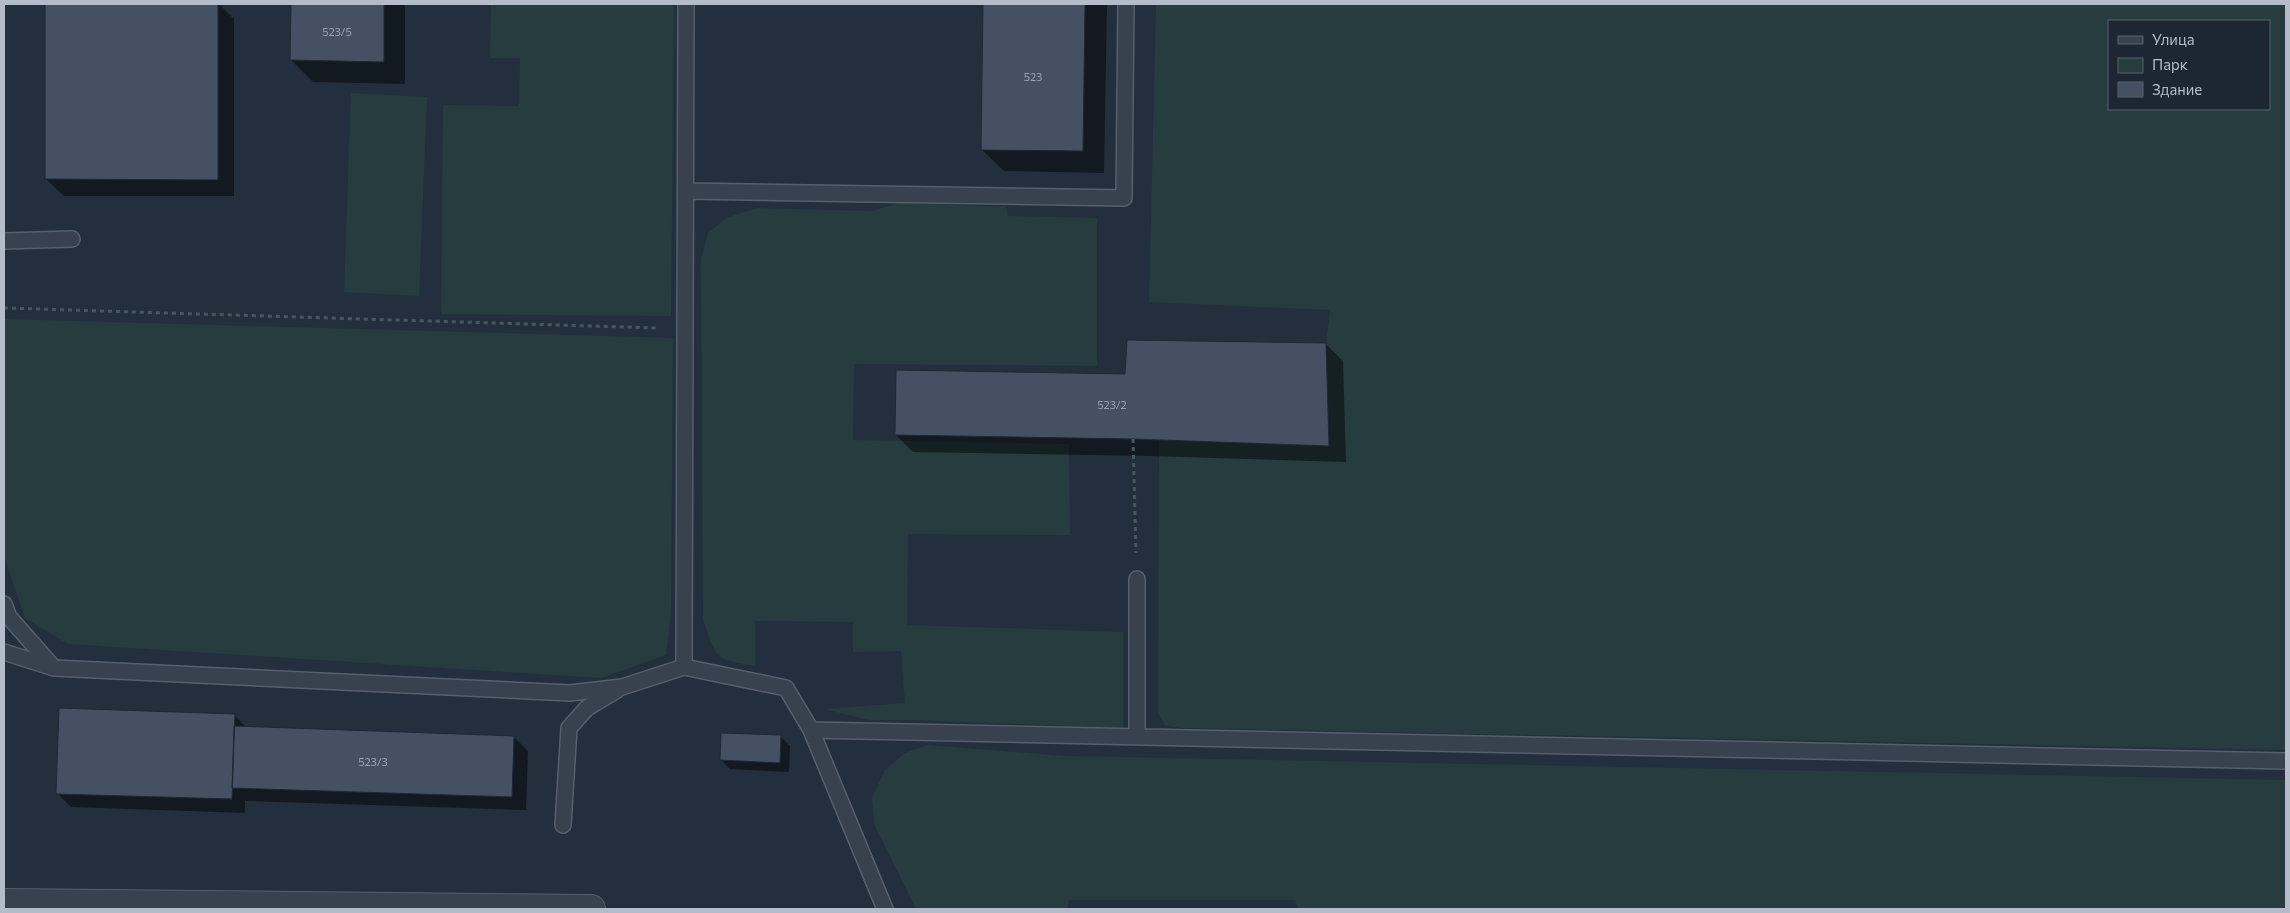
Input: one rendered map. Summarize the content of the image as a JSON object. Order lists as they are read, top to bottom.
{
  "house_numbers": [
    "523/5",
    "523",
    "523/2",
    "523/3"
  ],
  "legend": ["Улица", "Парк", "Здание"]
}
